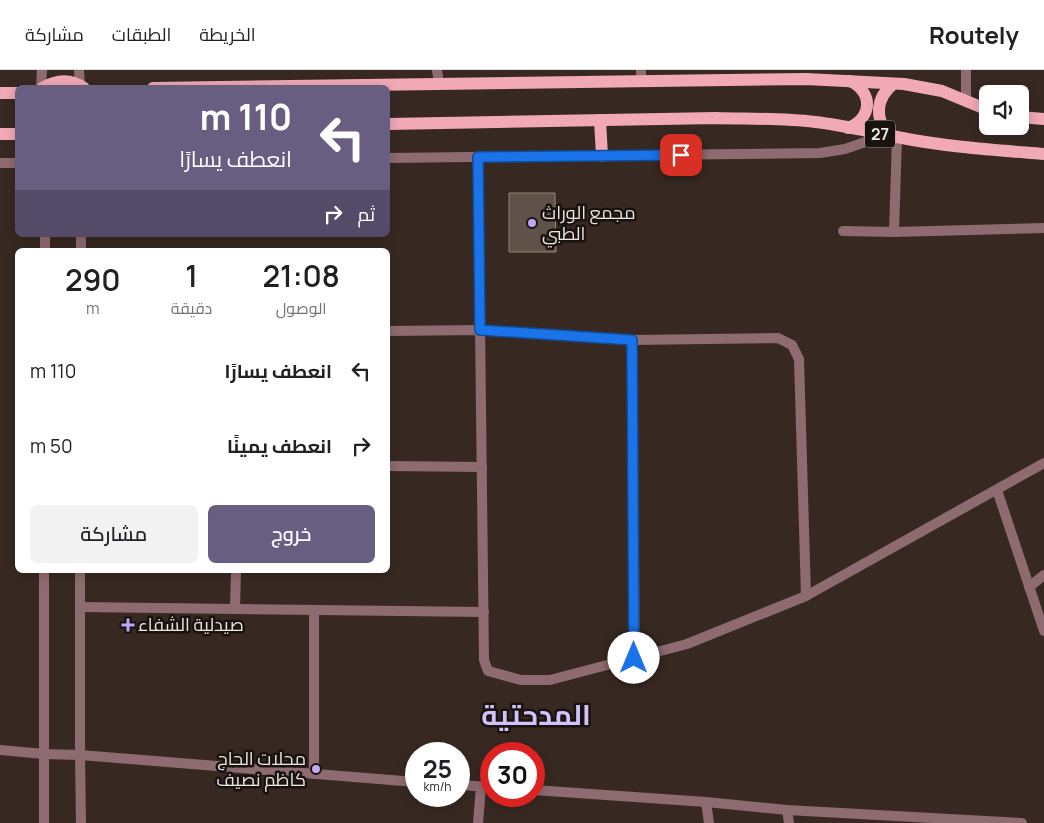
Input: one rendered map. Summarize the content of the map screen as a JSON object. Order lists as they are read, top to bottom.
{
  "streets": {
    "main road": ["27"]
  },
  "districts": ["المدحتية"],
  "places": {
    "other": ["مجمع الوراث الطبي", "محلات الحاج كاظم نصيف"],
    "health": ["صيدلية الشفاء"]
  },
  "page": {
    "header": "Routely",
    "nav": ["الخريطة", "الطبقات", "مشاركة"],
    "turn": ["110 m", "انعطف يسارًا"],
    "then": "ثم",
    "eta": [
      "21:08",
      "الوصول",
      "1",
      "دقيقة",
      "290",
      "m"
    ],
    "list": [
      {
        "name": "انعطف يسارًا",
        "value": "110 m"
      },
      {
        "name": "انعطف يمينًا",
        "value": "50 m"
      }
    ],
    "buttons": ["خروج", "مشاركة"],
    "speed": "25 km/h",
    "limit": "30"
  }
}
